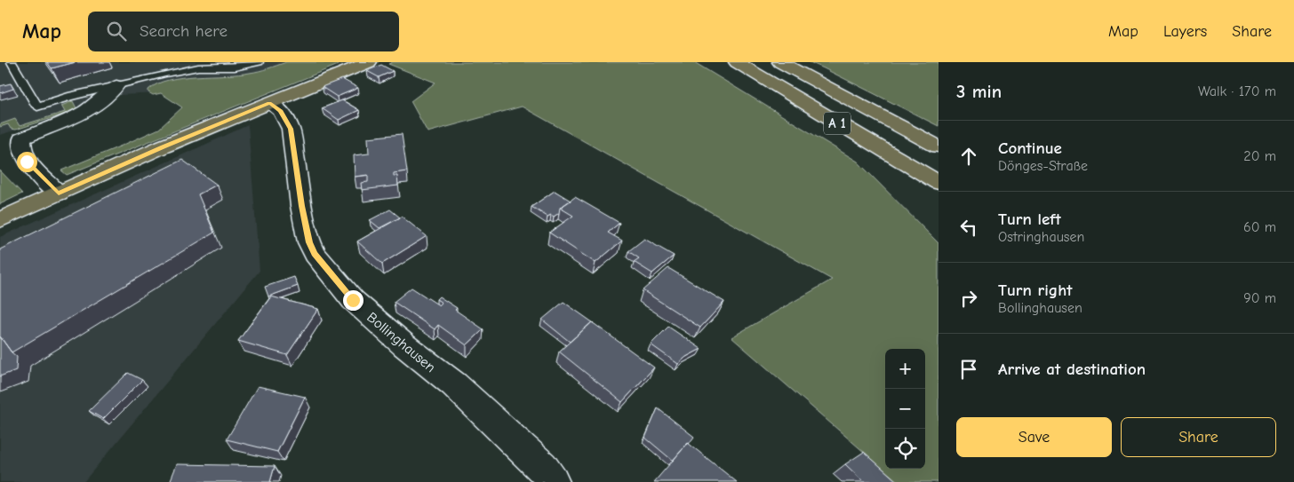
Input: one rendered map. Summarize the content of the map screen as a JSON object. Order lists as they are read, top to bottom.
{
  "streets": {
    "main road": ["A 1"],
    "street": ["Bollinghausen"]
  },
  "page": {
    "header": "Map",
    "search": "Search here",
    "nav": ["Map", "Layers", "Share"],
    "heading": ["3 min", "Walk · 170 m"],
    "list": [
      ["Continue", "Dönges-Straße", "20 m"],
      ["Turn left", "Ostringhausen", "60 m"],
      ["Turn right", "Bollinghausen", "90 m"],
      "Arrive at destination"
    ],
    "map_buttons": ["+", "−"],
    "buttons": ["Save", "Share"]
  }
}
